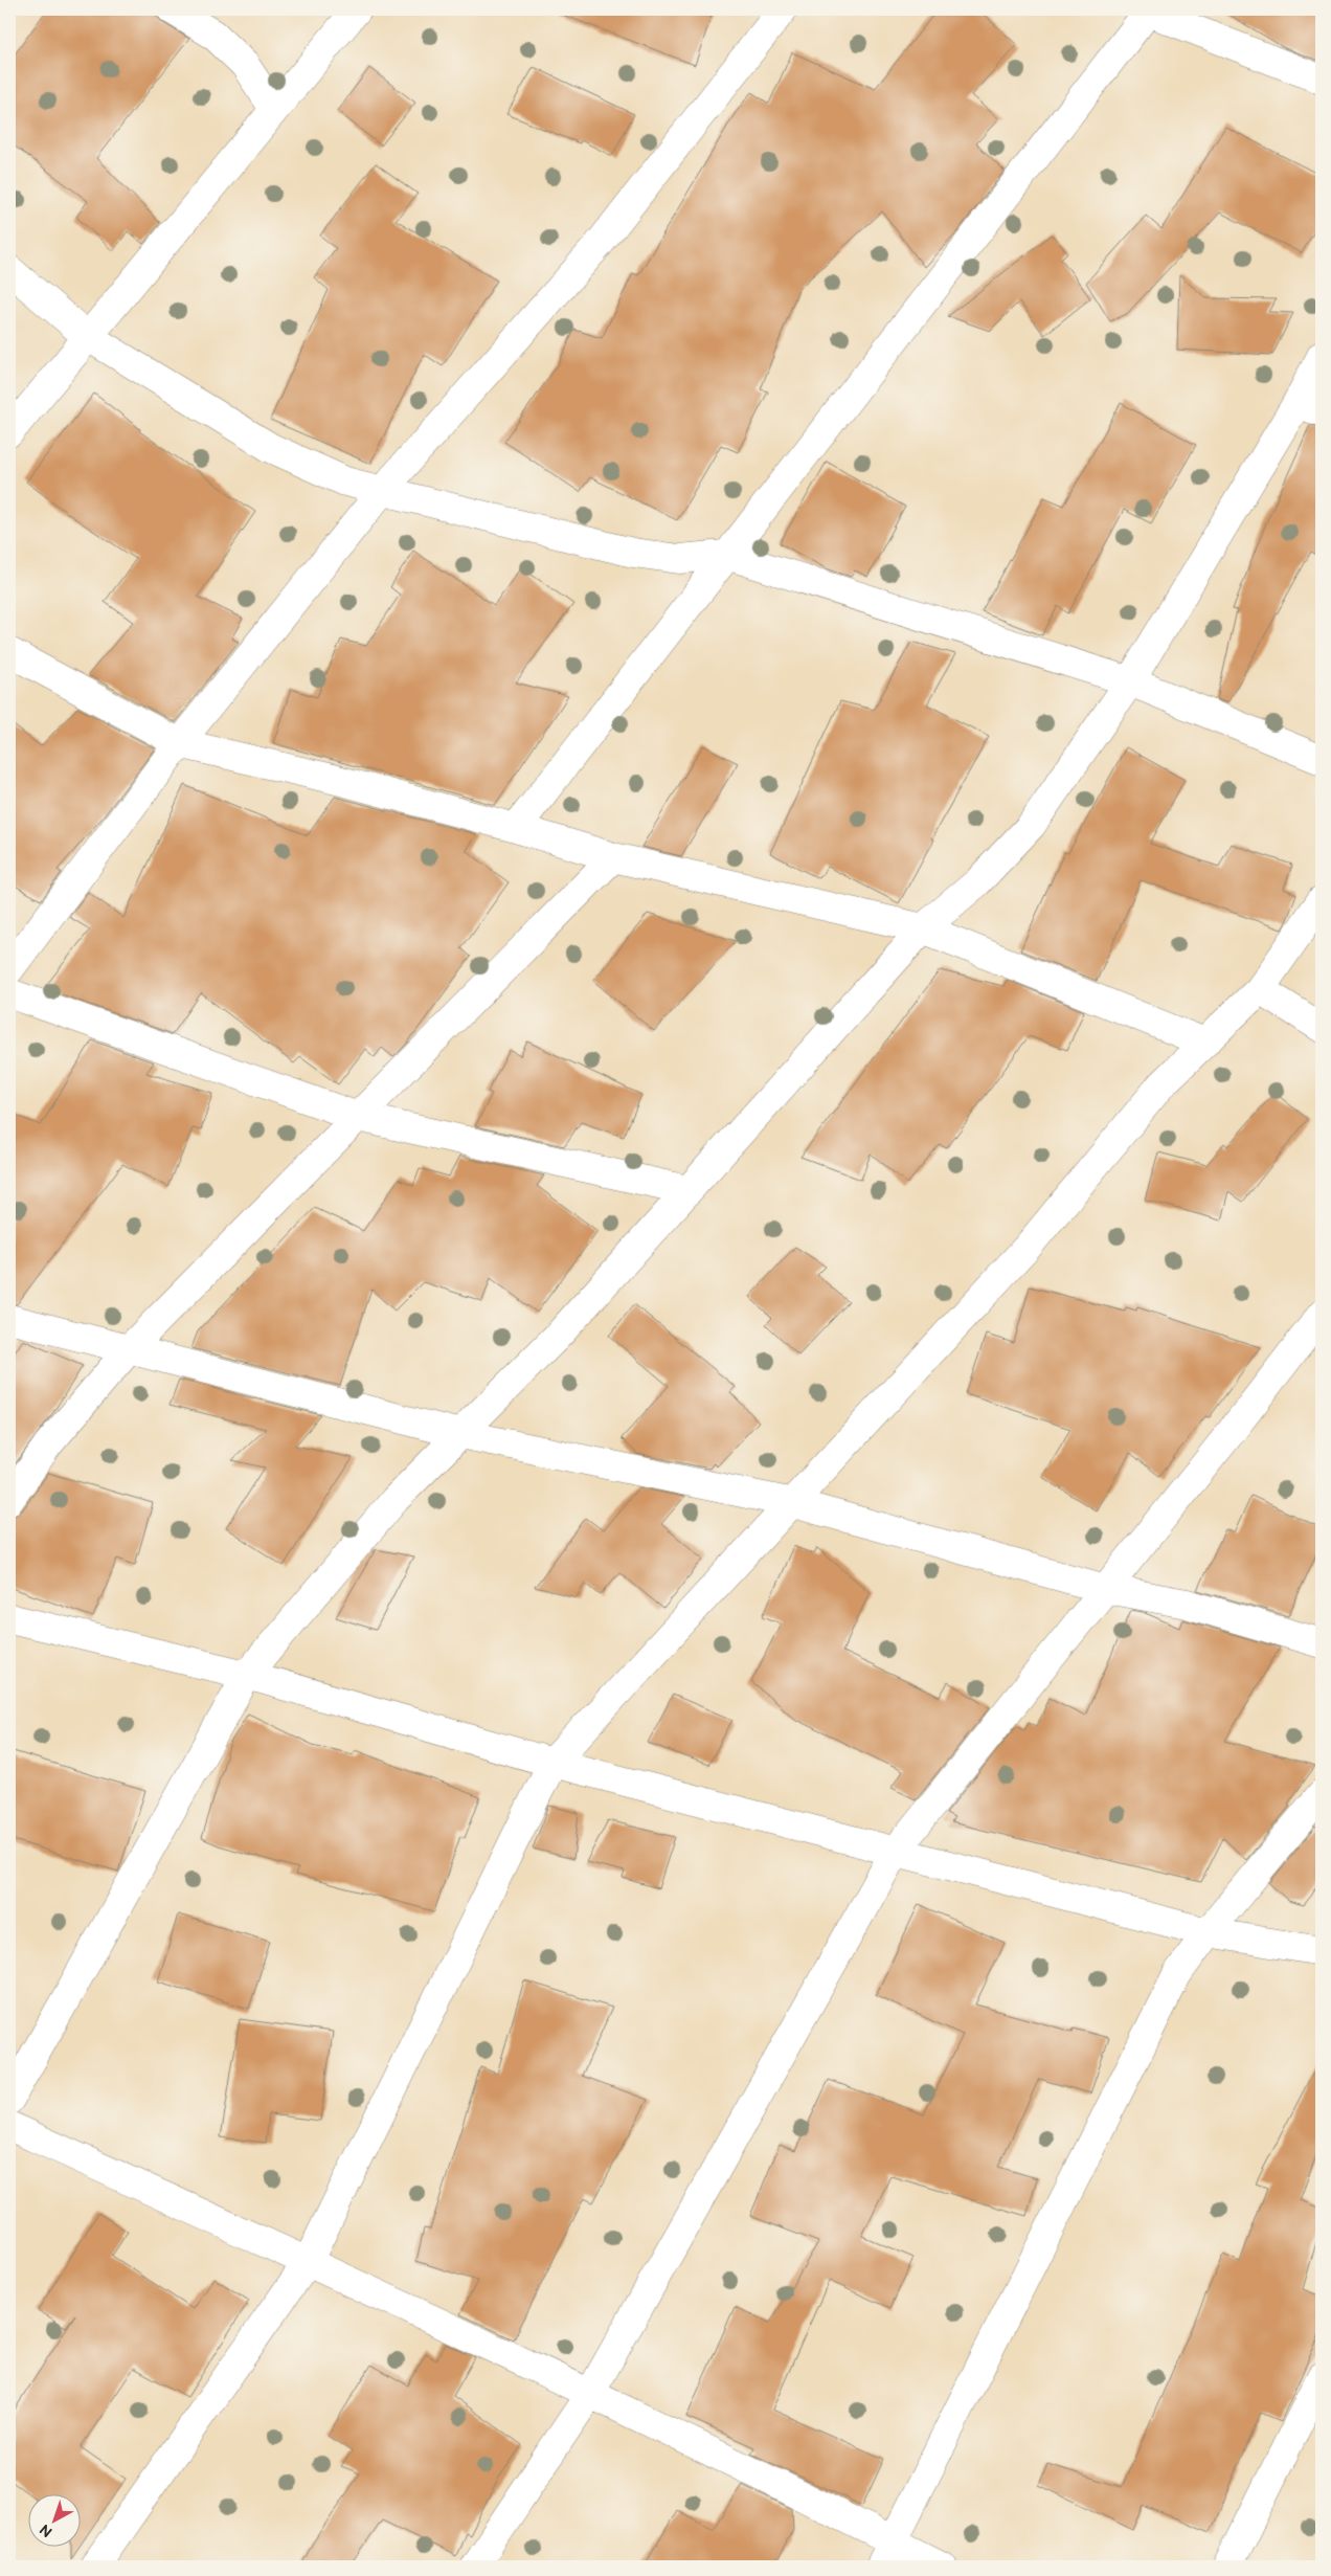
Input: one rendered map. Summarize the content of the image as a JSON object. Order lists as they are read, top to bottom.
{
  "north": "bottom left"
}
